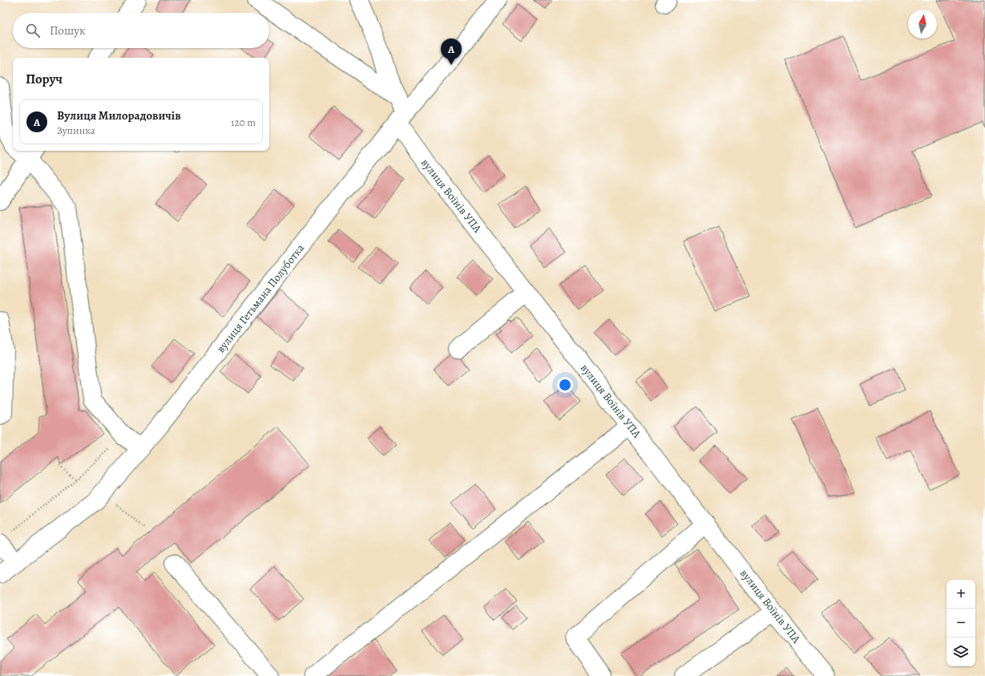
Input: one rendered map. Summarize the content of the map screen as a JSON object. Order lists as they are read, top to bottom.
{
  "streets": {
    "street": ["вулиця Воїнів УПА", "вулиця Гетьмана Полуботка"]
  },
  "crossings": [
    ["вулиця Воїнів УПА", "вулиця Гетьмана Полуботка"]
  ],
  "north": "top",
  "page": {
    "search": "Пошук",
    "pins": "A",
    "heading": "Поруч",
    "list": [
      {
        "mark": "A",
        "name": "Вулиця Милорадовичів",
        "note": "Зупинка",
        "value": "120 m"
      }
    ],
    "map_buttons": ["+", "−"]
  }
}
